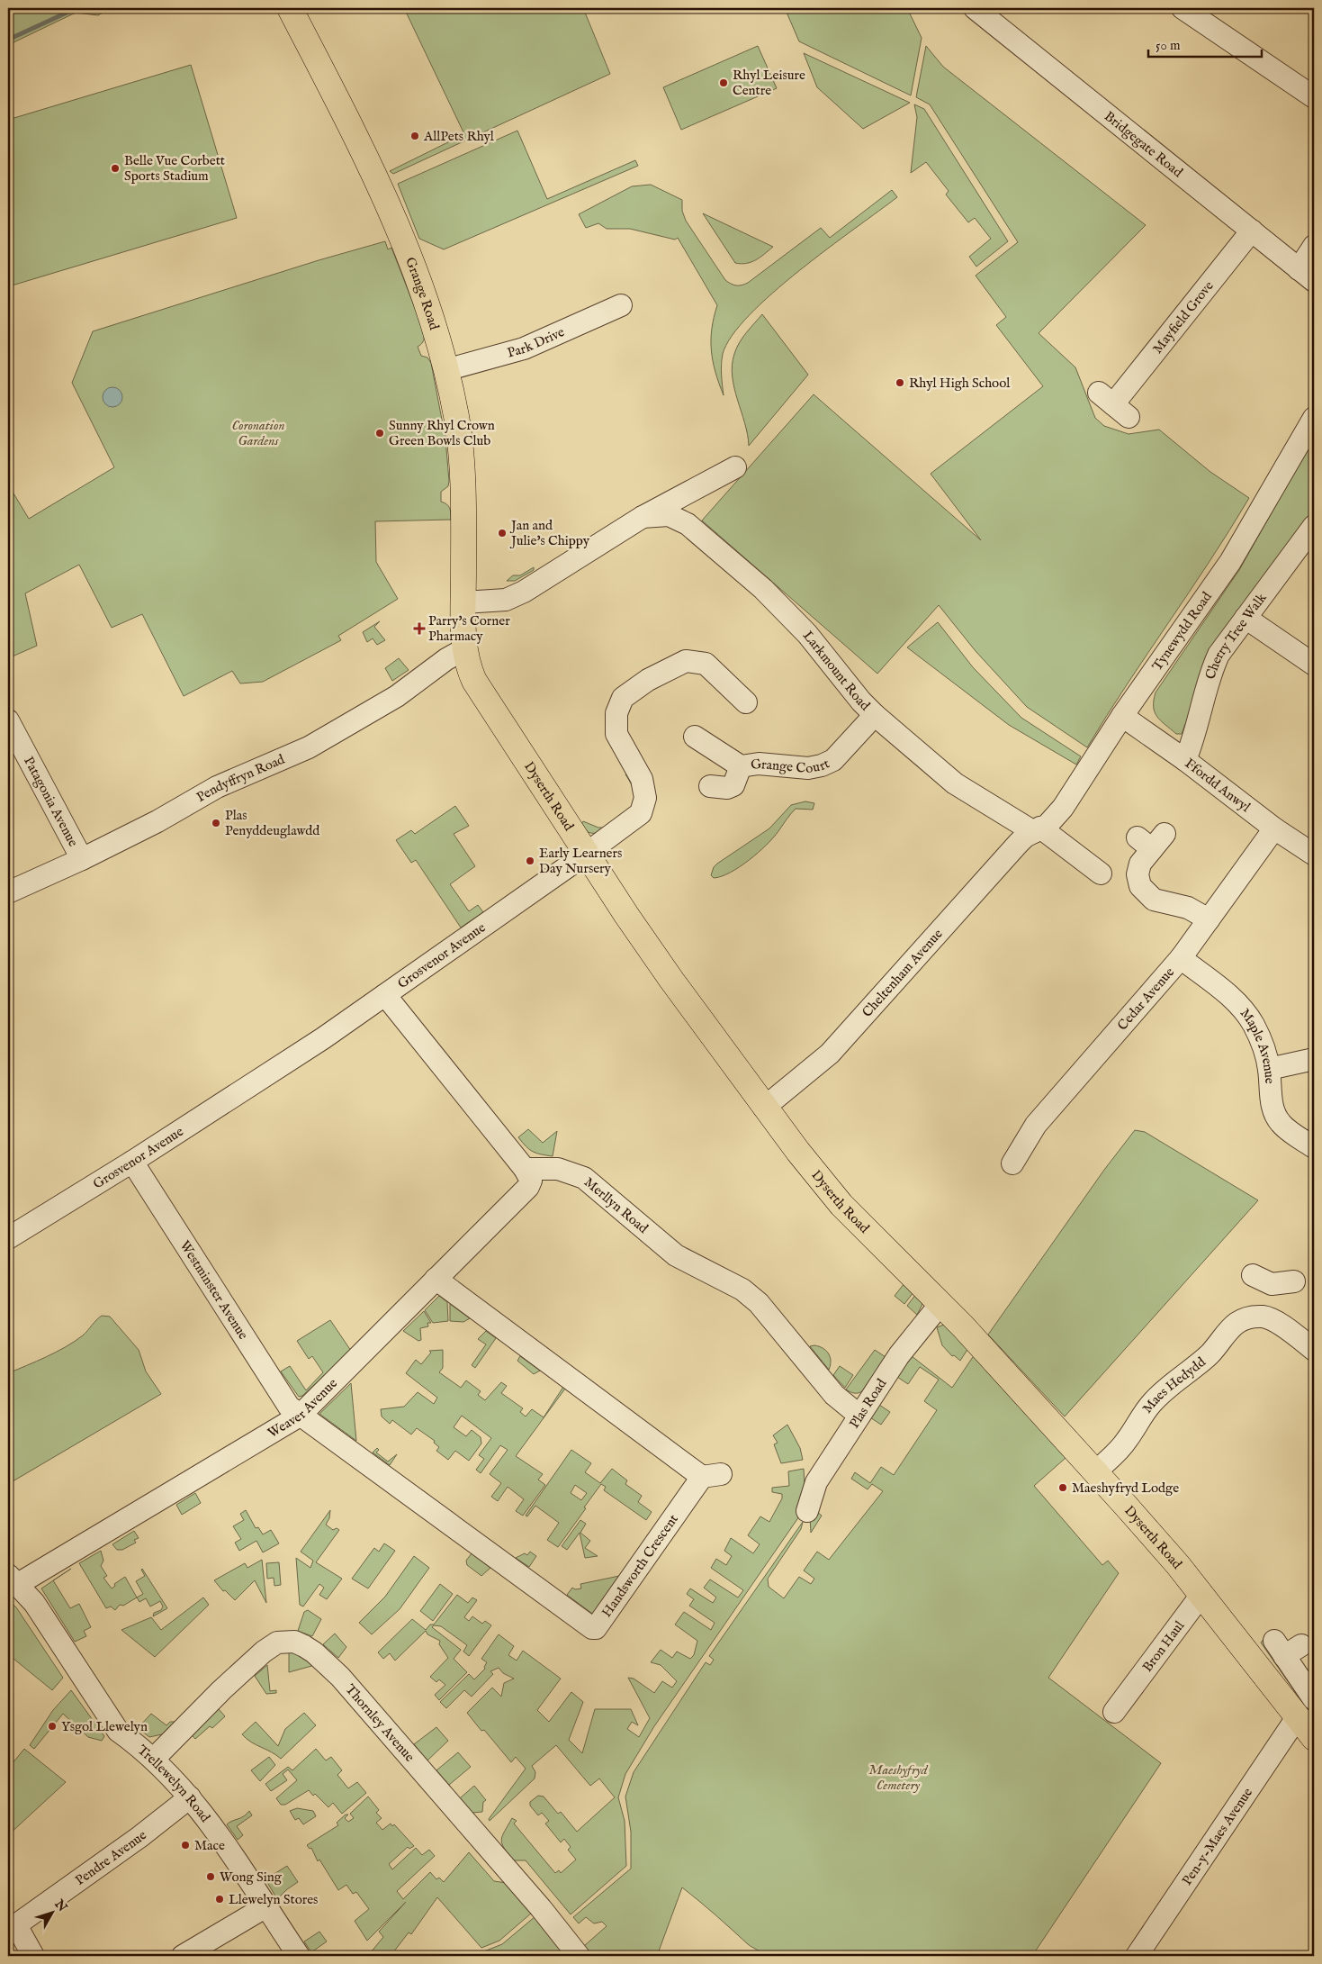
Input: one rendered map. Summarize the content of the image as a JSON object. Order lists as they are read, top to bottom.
{
  "streets": {
    "main road": ["Grange Road", "Dyserth Road"],
    "street": [
      "Bridgegate Road",
      "Mayfield Grove",
      "Park Drive",
      "Tynewydd Road",
      "Cherry Tree Walk",
      "Larkmount Road",
      "Grange Court",
      "Pendyffryn Road",
      "Ffordd Anwyl",
      "Patagonia Avenue",
      "Grosvenor Avenue",
      "Cheltenham Avenue",
      "Cedar Avenue",
      "Maple Avenue",
      "Merllyn Road",
      "Westminster Avenue",
      "Maes Hedydd",
      "Plas Road",
      "Weaver Avenue",
      "Handsworth Crescent",
      "Bron Haul",
      "Thornley Avenue",
      "Trellewelyn Road",
      "Pen-y-Maes Avenue",
      "Pendre Avenue"
    ]
  },
  "crossings": [
    ["Bridgegate Road", "Mayfield Grove"],
    ["Grange Road", "Park Drive"],
    ["Grange Road", "Dyserth Road"],
    ["Tynewydd Road", "Larkmount Road"],
    ["Tynewydd Road", "Ffordd Anwyl"],
    ["Tynewydd Road", "Cheltenham Avenue"],
    ["Cherry Tree Walk", "Ffordd Anwyl"],
    ["Larkmount Road", "Grange Court"],
    ["Larkmount Road", "Cheltenham Avenue"],
    ["Pendyffryn Road", "Dyserth Road"],
    ["Pendyffryn Road", "Patagonia Avenue"],
    ["Ffordd Anwyl", "Cedar Avenue"],
    ["Dyserth Road", "Grosvenor Avenue"],
    ["Dyserth Road", "Cheltenham Avenue"],
    ["Dyserth Road", "Maes Hedydd"],
    ["Dyserth Road", "Plas Road"],
    ["Dyserth Road", "Bron Haul"],
    ["Dyserth Road", "Pen-y-Maes Avenue"],
    ["Grosvenor Avenue", "Westminster Avenue"],
    ["Cedar Avenue", "Maple Avenue"],
    ["Merllyn Road", "Plas Road"],
    ["Merllyn Road", "Weaver Avenue"],
    ["Westminster Avenue", "Weaver Avenue"],
    ["Westminster Avenue", "Handsworth Crescent"],
    ["Weaver Avenue", "Handsworth Crescent"],
    ["Weaver Avenue", "Trellewelyn Road"],
    ["Thornley Avenue", "Trellewelyn Road"],
    ["Trellewelyn Road", "Pendre Avenue"]
  ],
  "parks": ["Coronation Gardens", "Maeshyfryd Cemetery"],
  "places": {
    "other": [
      "Rhyl Leisure Centre",
      "AllPets Rhyl",
      "Belle Vue Corbett Sports Stadium",
      "Rhyl High School",
      "Sunny Rhyl Crown Green Bowls Club",
      "Jan and Julie's Chippy",
      "Plas Penyddeuglawdd",
      "Early Learners Day Nursery",
      "Maeshyfryd Lodge",
      "Ysgol Llewelyn",
      "Mace",
      "Wong Sing",
      "Llewelyn Stores"
    ],
    "health": ["Parry's Corner Pharmacy"]
  },
  "scale_bar": "50 m",
  "north": "top right"
}
